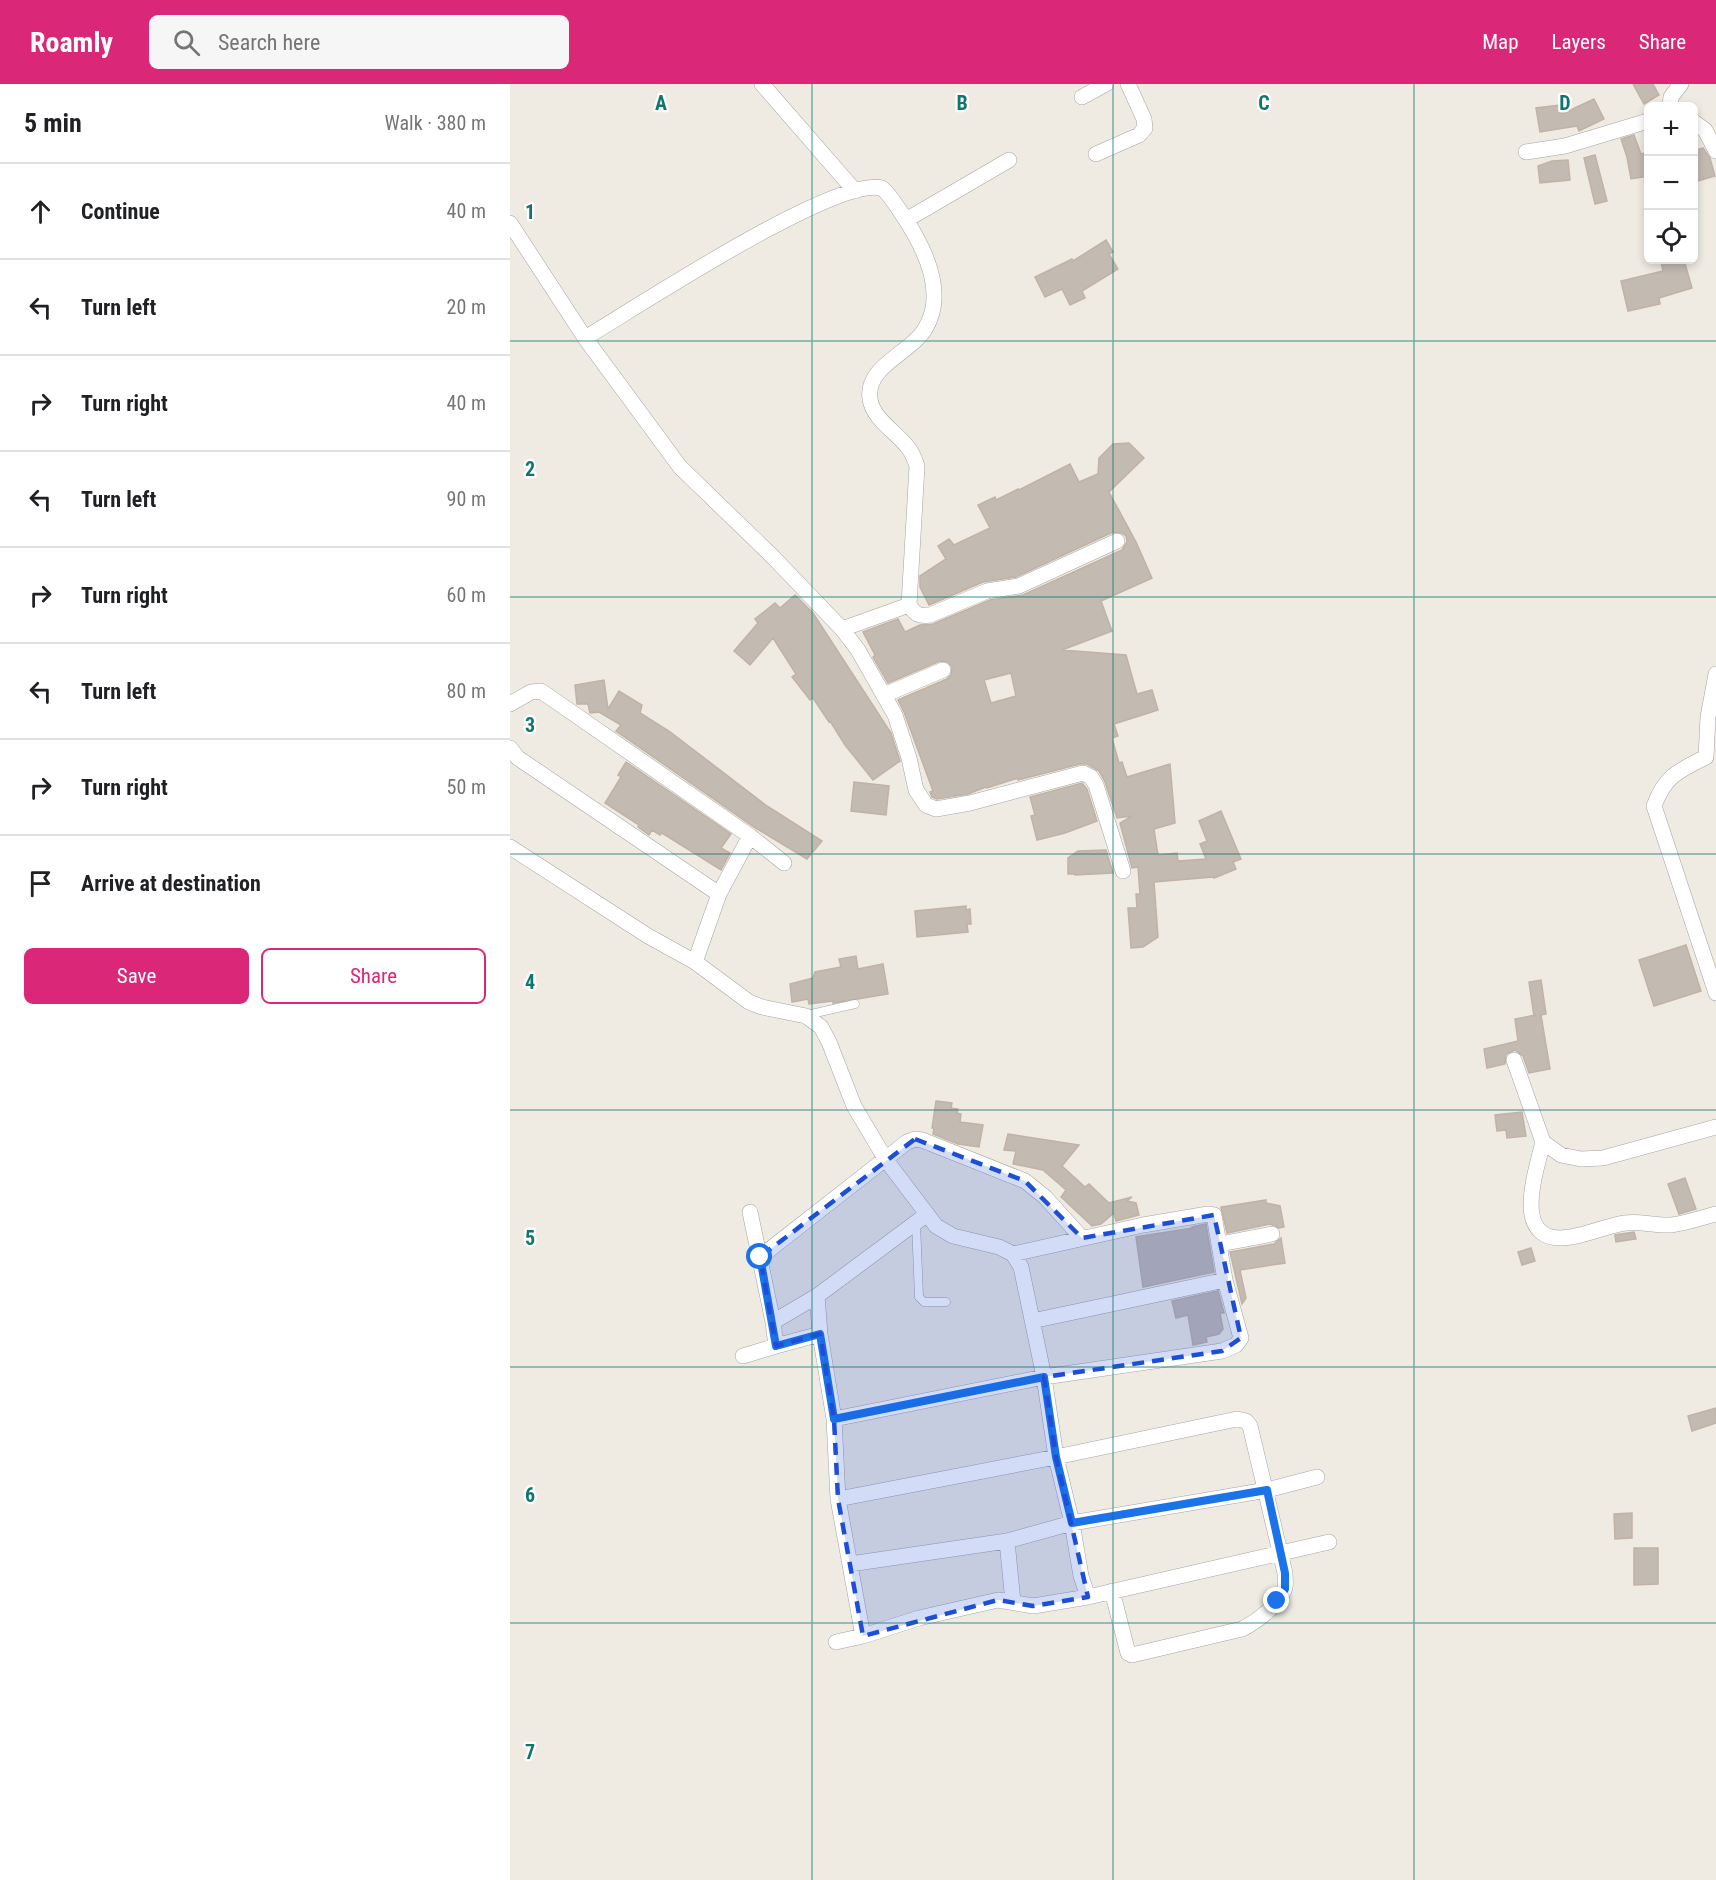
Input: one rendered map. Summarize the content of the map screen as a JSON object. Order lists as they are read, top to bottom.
{
  "page": {
    "header": "Roamly",
    "search": "Search here",
    "nav": ["Map", "Layers", "Share"],
    "heading": ["5 min", "Walk · 380 m"],
    "map_buttons": ["+", "−"],
    "list": [
      ["Continue", "40 m"],
      ["Turn left", "20 m"],
      ["Turn right", "40 m"],
      ["Turn left", "90 m"],
      ["Turn right", "60 m"],
      ["Turn left", "80 m"],
      ["Turn right", "50 m"],
      "Arrive at destination"
    ],
    "buttons": ["Save", "Share"]
  },
  "grid": {
    "columns": [
      "A",
      "B",
      "C",
      "D"
    ],
    "rows": [
      "1",
      "2",
      "3",
      "4",
      "5",
      "6",
      "7"
    ]
  }
}
